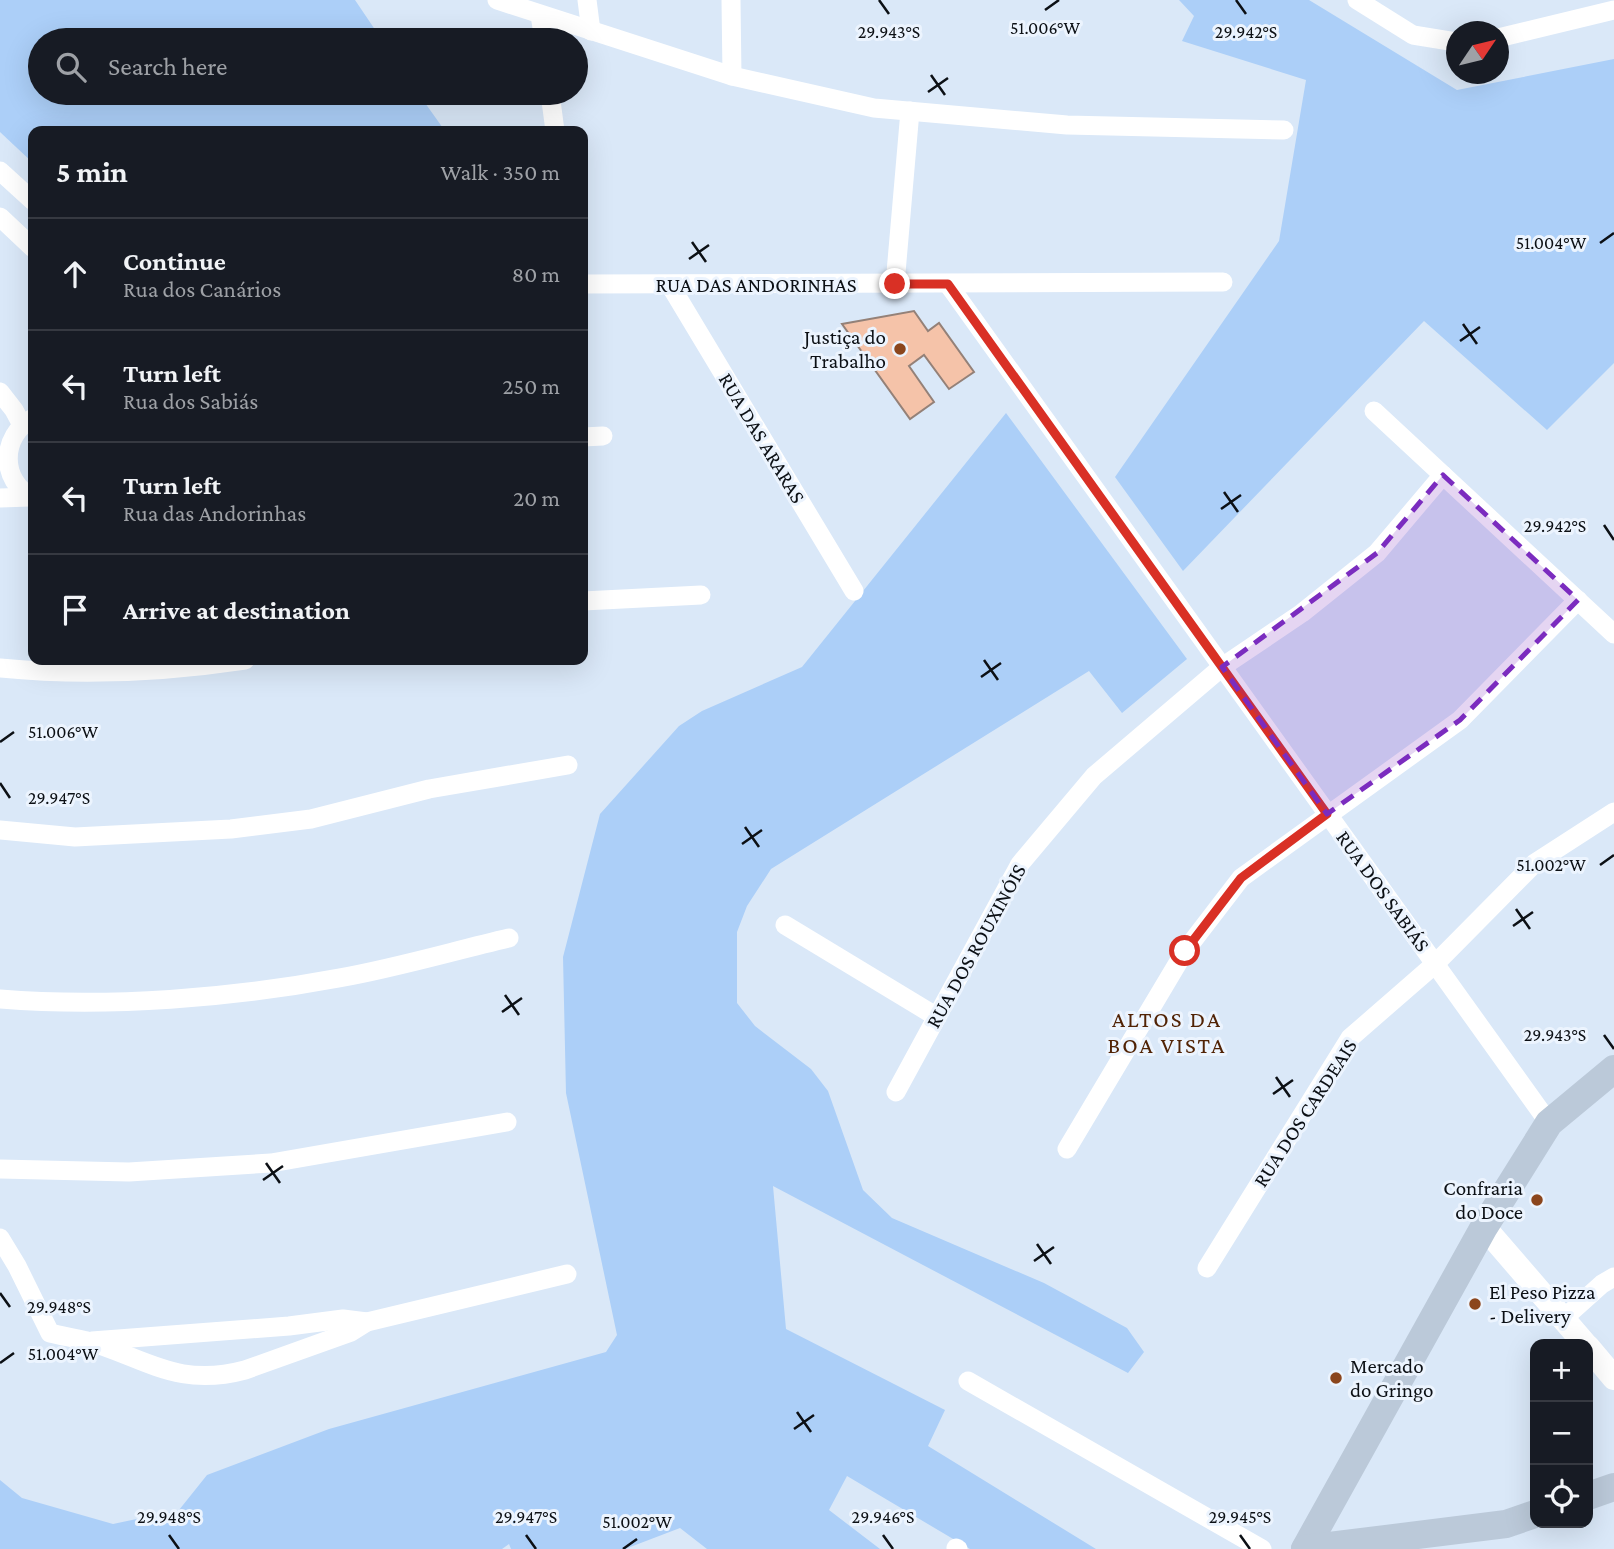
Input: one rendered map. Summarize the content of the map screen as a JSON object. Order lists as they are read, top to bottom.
{
  "streets": {
    "street": [
      "RUA DAS ANDORINHAS",
      "RUA DAS ARARAS",
      "RUA DOS SABIÁS",
      "RUA DOS ROUXINÓIS",
      "RUA DOS CARDEAIS"
    ]
  },
  "crossings": [
    ["RUA DAS ANDORINHAS", "RUA DAS ARARAS"],
    ["RUA DAS ANDORINHAS", "RUA DOS SABIÁS"],
    ["RUA DOS SABIÁS", "RUA DOS ROUXINÓIS"],
    ["RUA DOS SABIÁS", "RUA DOS CARDEAIS"]
  ],
  "districts": ["ALTOS DA BOA VISTA"],
  "places": [
    "Justiça do Trabalho",
    "Confraria do Doce",
    "El Peso Pizza - Delivery",
    "Mercado do Gringo"
  ],
  "north": "top right",
  "page": {
    "search": "Search here",
    "heading": ["5 min", "Walk · 350 m"],
    "list": [
      ["Continue", "Rua dos Canários", "80 m"],
      ["Turn left", "Rua dos Sabiás", "250 m"],
      ["Turn left", "Rua das Andorinhas", "20 m"],
      "Arrive at destination"
    ],
    "map_buttons": ["+", "−"]
  },
  "coordinates": [
    "51.006°W",
    "29.943°S",
    "29.942°S",
    "51.004°W",
    "29.947°S",
    "51.002°W",
    "29.948°S",
    "29.946°S",
    "29.945°S"
  ]
}
